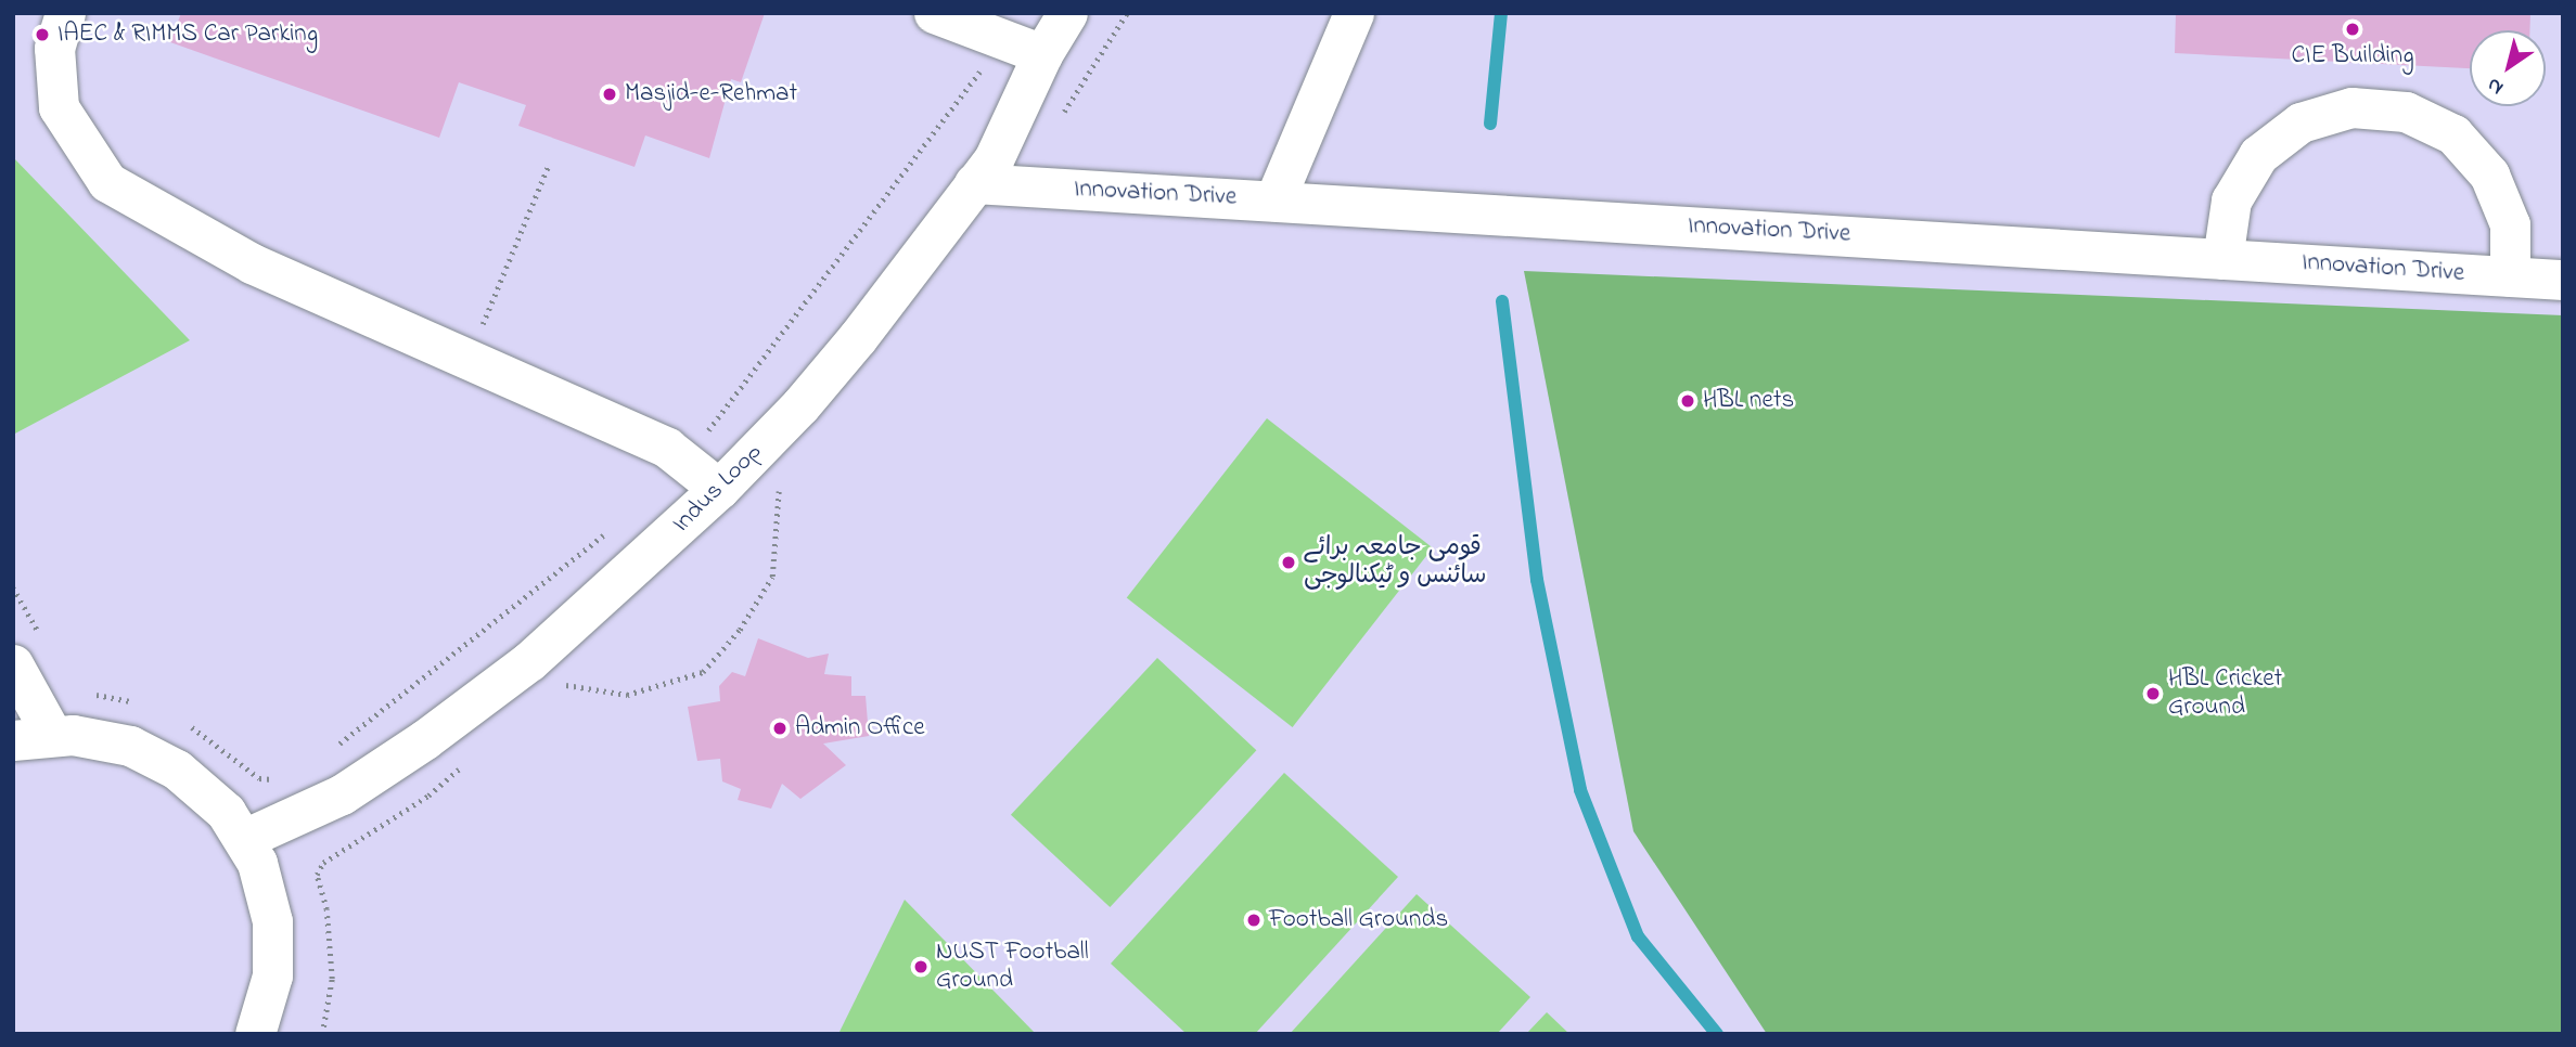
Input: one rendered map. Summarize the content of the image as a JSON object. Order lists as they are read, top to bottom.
{
  "streets": {
    "street": ["Innovation Drive", "Indus Loop"]
  },
  "crossings": [
    ["Innovation Drive", "Indus Loop"]
  ],
  "places": [
    "CIE Building",
    "IAEC & RIMMS Car Parking",
    "Masjid-e-Rehmat",
    "HBL nets",
    "قومی جامعہ برائے سائنس و ٹیکنالوجی",
    "HBL Cricket Ground",
    "Admin Office",
    "Football Grounds",
    "NUST Football Ground"
  ],
  "north": "bottom left"
}
